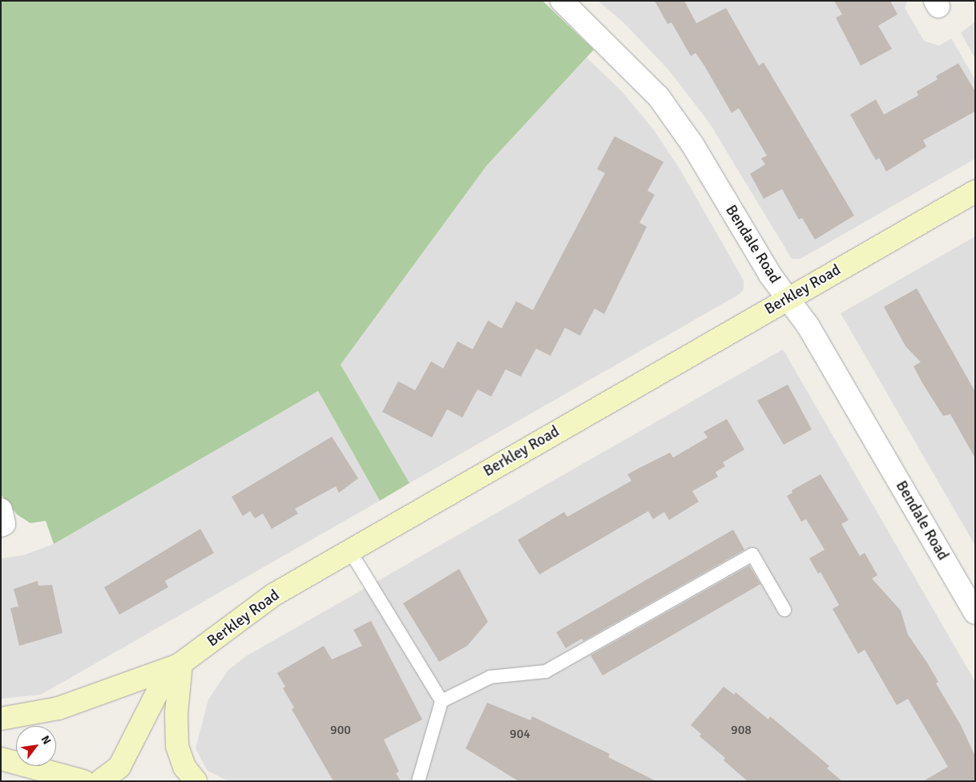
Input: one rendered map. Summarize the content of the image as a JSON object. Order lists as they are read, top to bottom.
{
  "streets": {
    "street": ["Bendale Road", "Berkley Road"]
  },
  "crossings": [
    ["Bendale Road", "Berkley Road"]
  ],
  "house_numbers": ["900", "908", "904"],
  "north": "top right"
}
